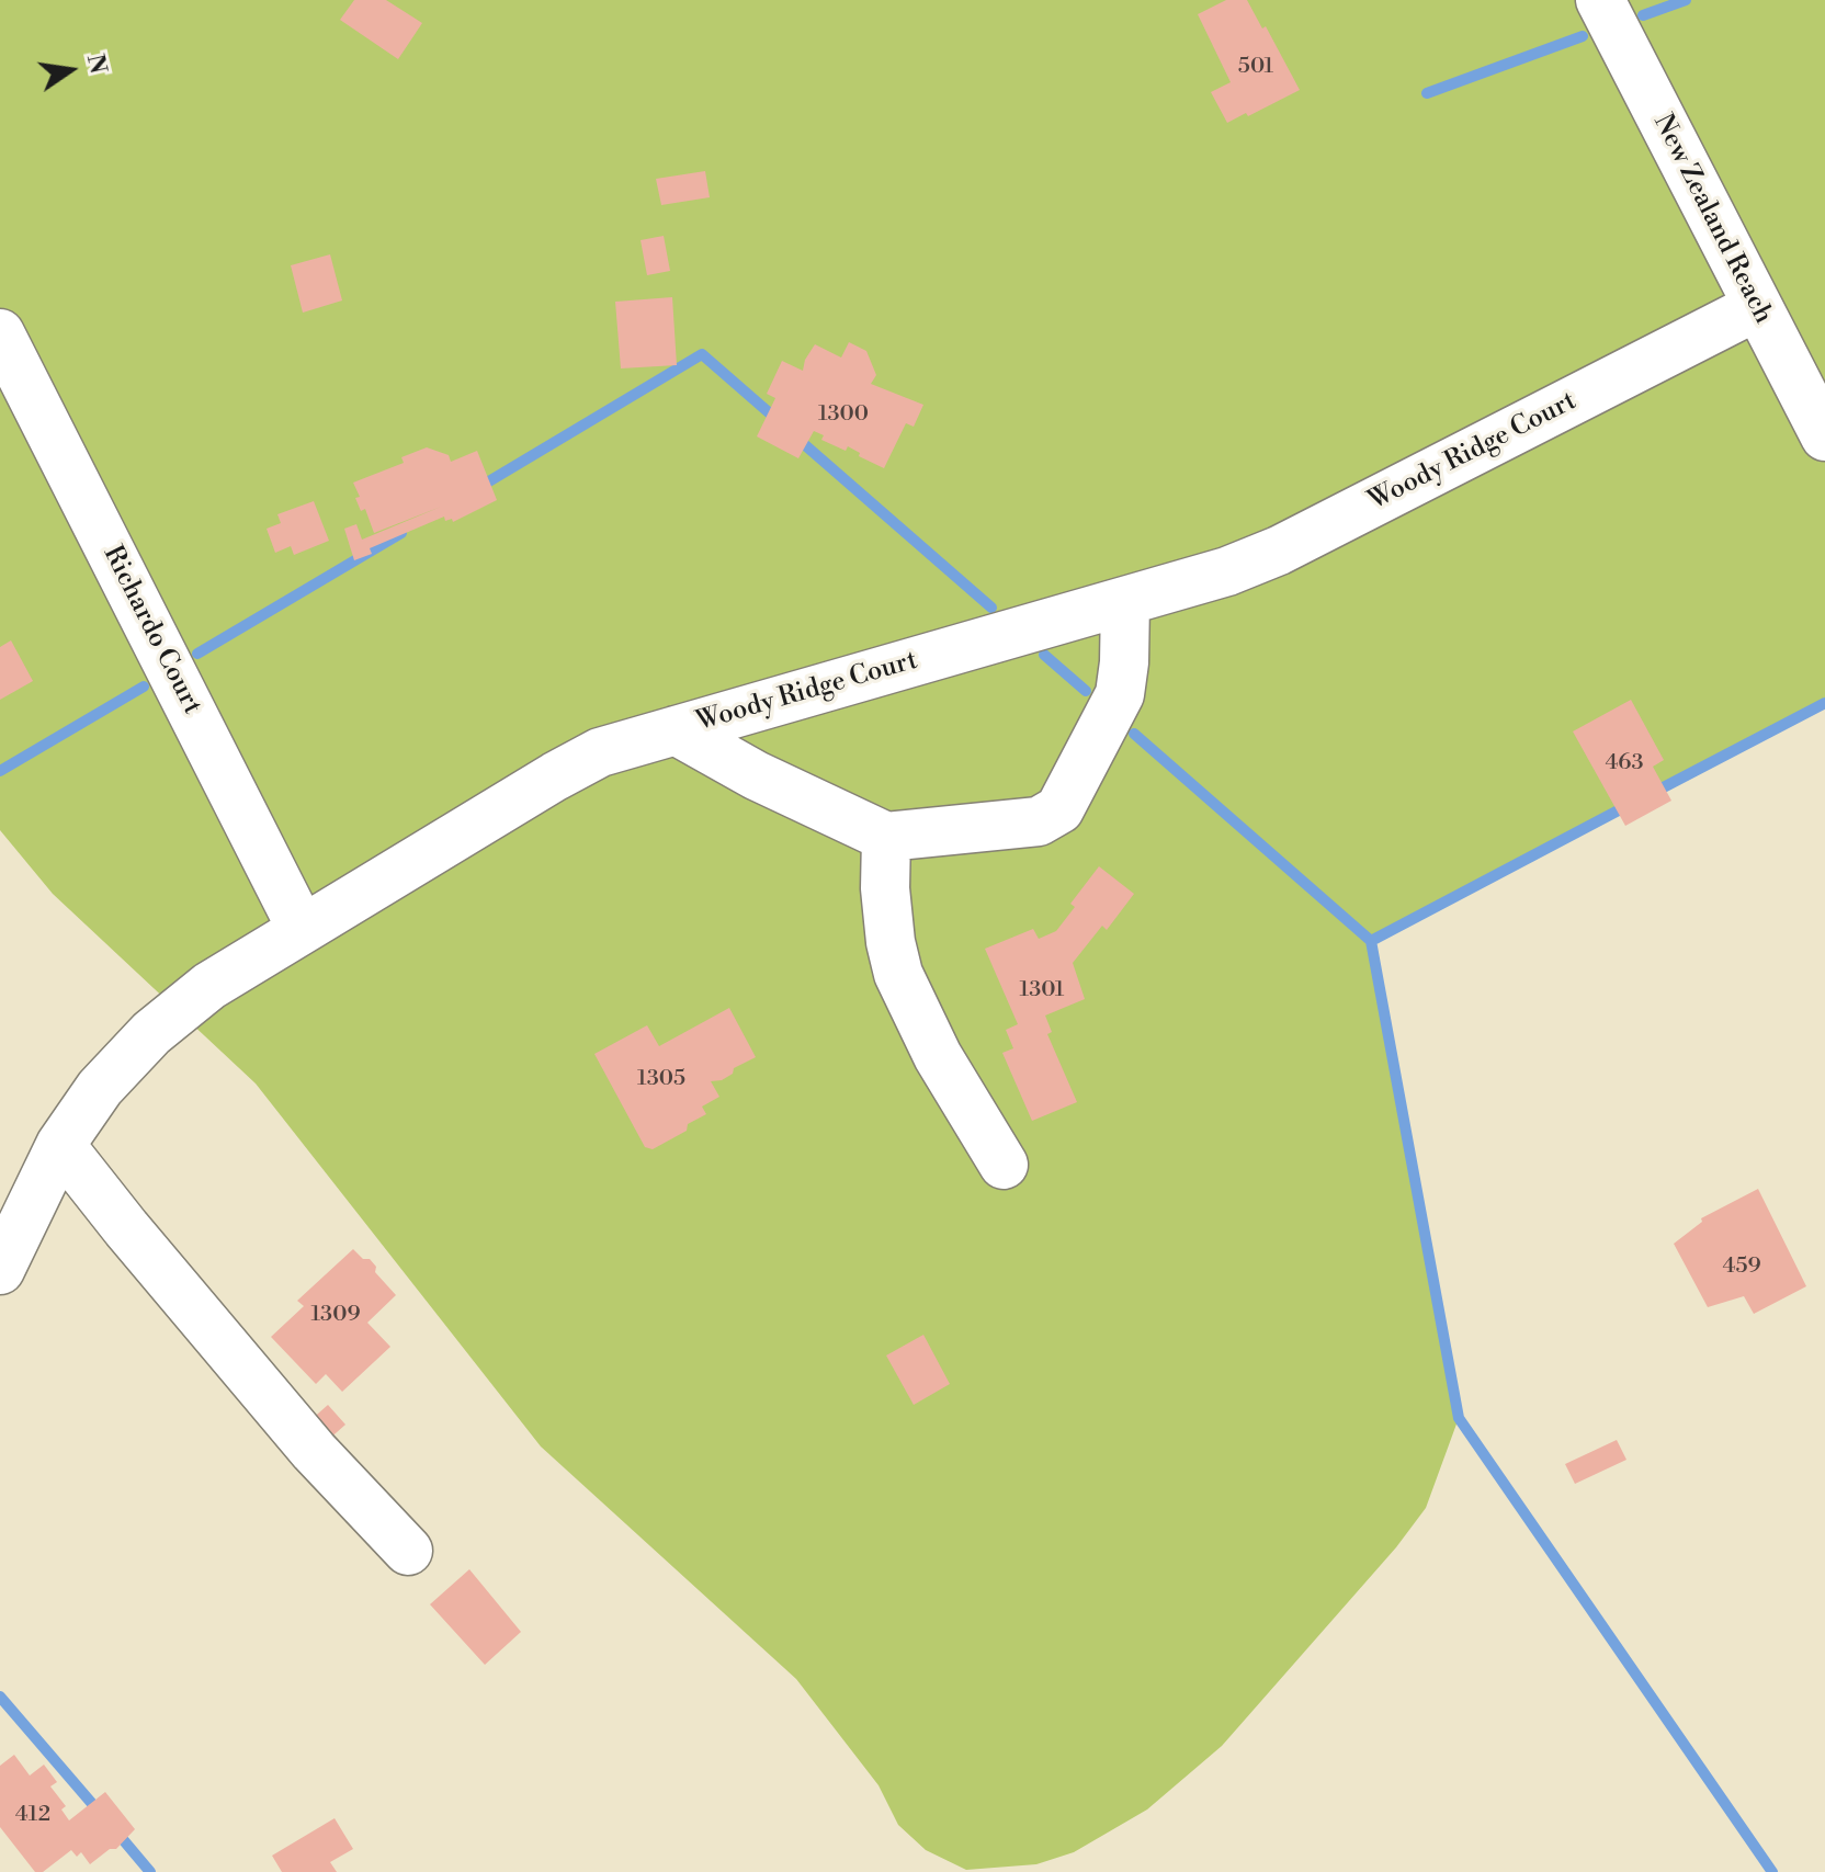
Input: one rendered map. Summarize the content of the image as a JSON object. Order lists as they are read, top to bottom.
{
  "streets": {
    "street": ["New Zealand Reach", "Woody Ridge Court", "Richardo Court"]
  },
  "crossings": [
    ["New Zealand Reach", "Woody Ridge Court"],
    ["Woody Ridge Court", "Richardo Court"]
  ],
  "house_numbers": [
    "501",
    "1300",
    "463",
    "1301",
    "1305",
    "459",
    "1309",
    "412"
  ],
  "north": "right"
}
